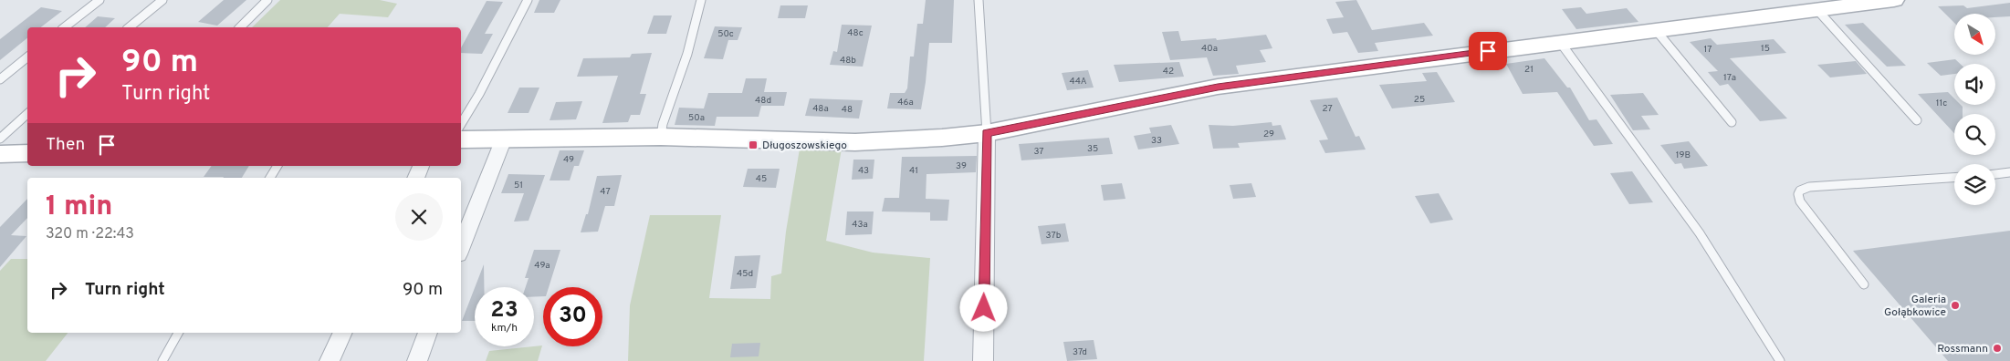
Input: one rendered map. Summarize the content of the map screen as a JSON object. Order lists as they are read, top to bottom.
{
  "places": {
    "transit": ["Długoszowskiego"],
    "other": ["Galeria Gołąbkowice", "Rossmann"]
  },
  "house_numbers": [
    "48c",
    "50c",
    "40a",
    "15",
    "17",
    "48b",
    "21",
    "42",
    "17a",
    "44A",
    "25",
    "48d",
    "46a",
    "11c",
    "48a",
    "27",
    "48",
    "50a",
    "29",
    "33",
    "35",
    "37",
    "19B",
    "49",
    "39",
    "43",
    "41",
    "45",
    "51",
    "47",
    "43a",
    "37b",
    "49a",
    "45d",
    "37d"
  ],
  "north": "bottom right",
  "page": {
    "turn": ["90 m", "Turn right"],
    "then": "Then",
    "heading": ["1 min", "320 m · 22:43"],
    "list": [
      {
        "name": "Turn right",
        "value": "90 m"
      }
    ],
    "speed": "23 km/h",
    "limit": "30"
  }
}
